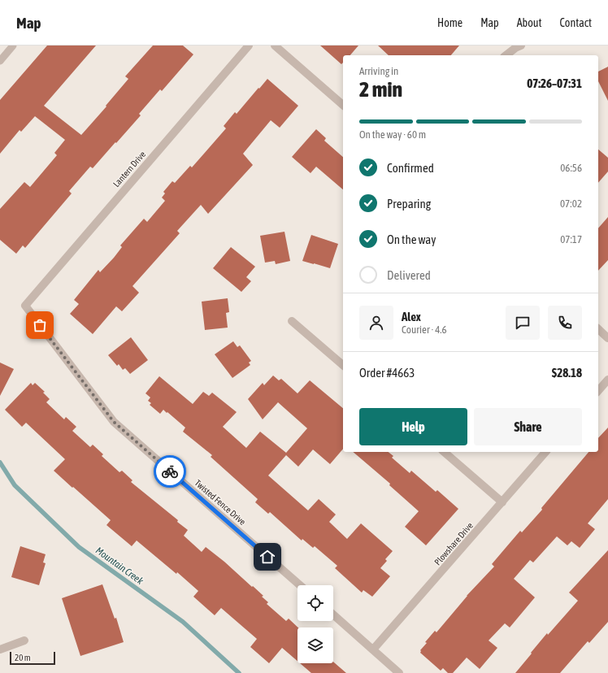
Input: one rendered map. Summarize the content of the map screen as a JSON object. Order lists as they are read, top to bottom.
{
  "streets": {
    "street": ["Lantern Drive", "Twisted Fence Drive", "Plowshare Drive"]
  },
  "crossings": [
    ["Lantern Drive", "Twisted Fence Drive"]
  ],
  "water": ["Mountain Creek"],
  "scale_bar": "20 m",
  "page": {
    "header": "Map",
    "nav": [
      "Home",
      "Map",
      "About",
      "Contact"
    ],
    "heading": ["2 min", "Arriving in", "07:26–07:31"],
    "panel": [
      "Alex",
      "Courier · 4.6",
      "Order #4663",
      "$28.18"
    ],
    "bar": "On the way · 60 m",
    "list": [
      ["Confirmed", "06:56"],
      ["Preparing", "07:02"],
      ["On the way", "07:17"],
      "Delivered"
    ],
    "buttons": ["Help", "Share"],
    "scale": "20 m"
  }
}
